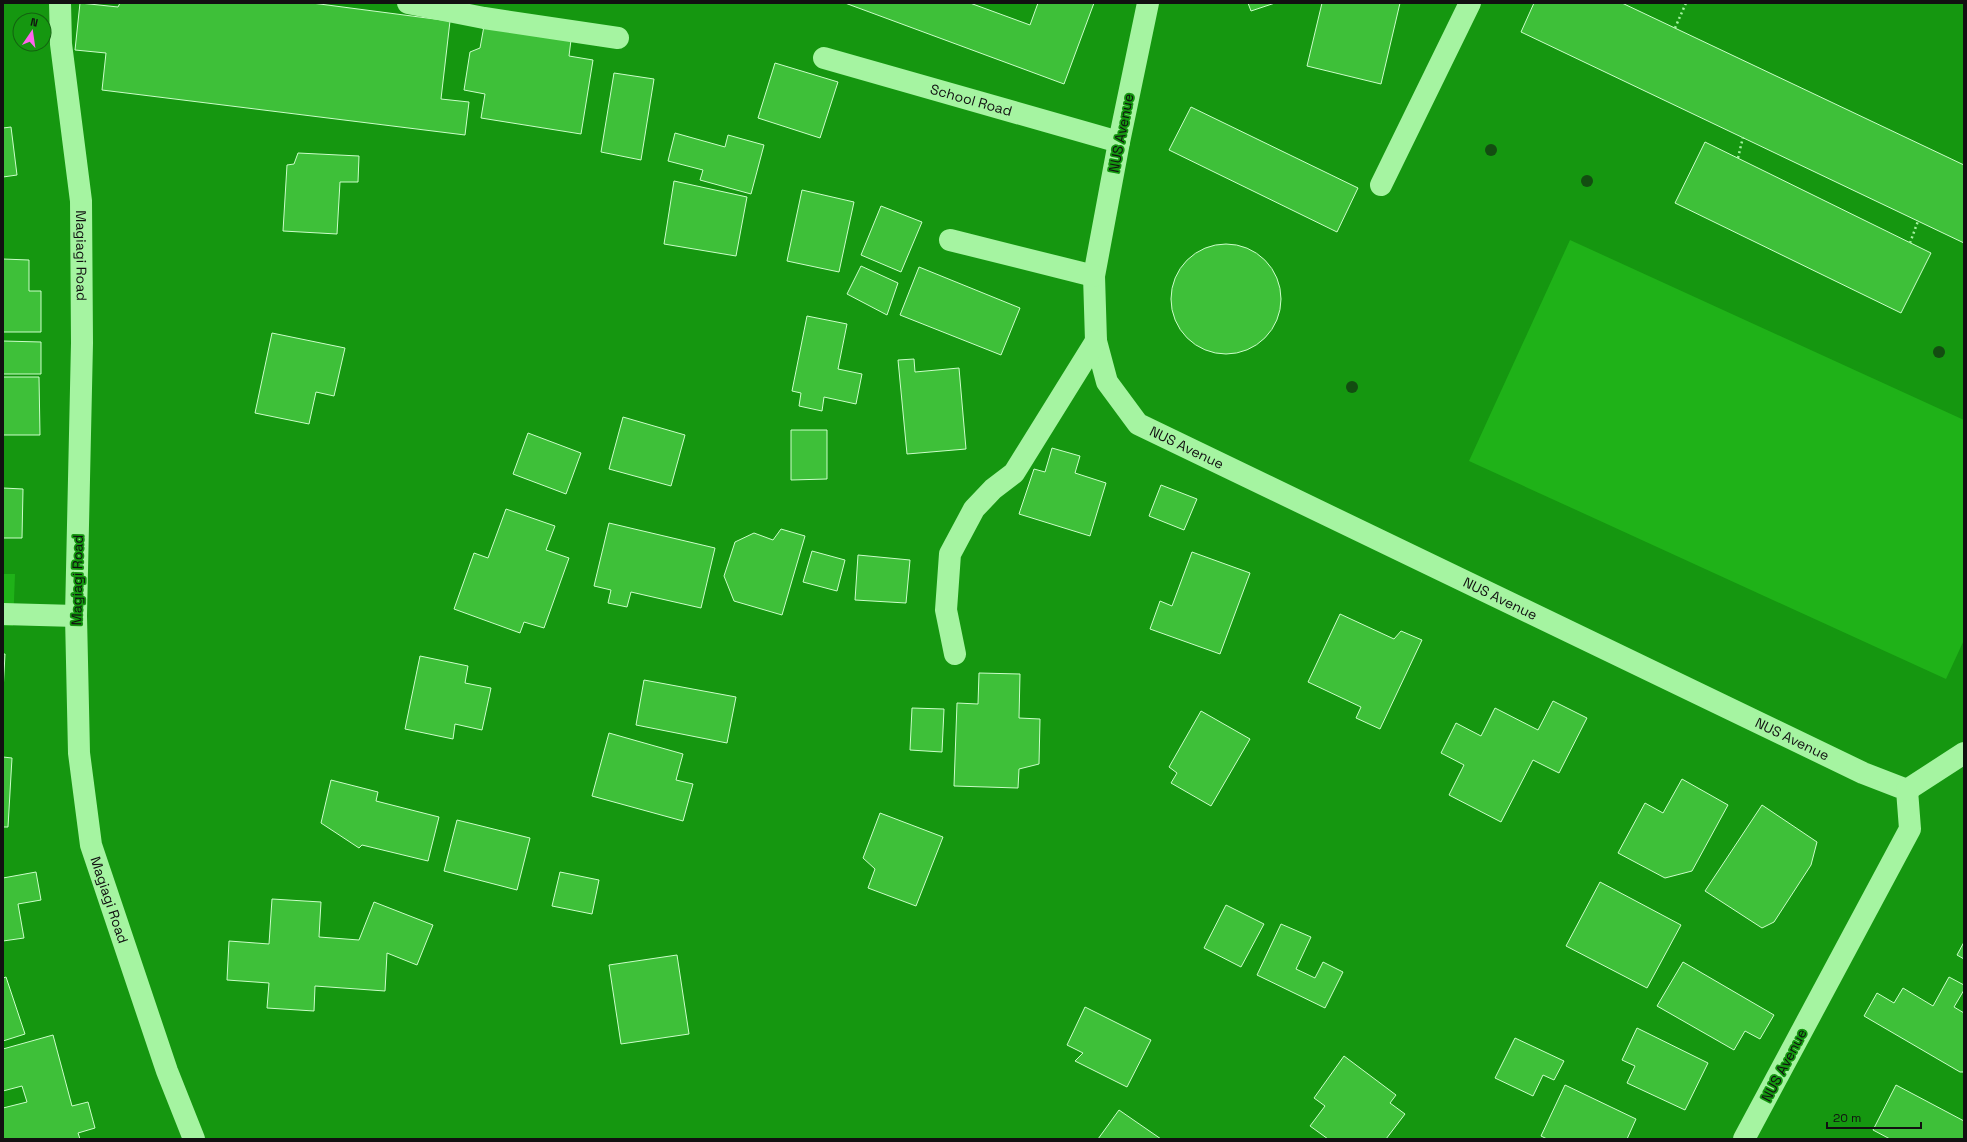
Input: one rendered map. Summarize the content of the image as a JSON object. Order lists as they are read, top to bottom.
{
  "streets": {
    "street": ["School Road", "NUS Avenue", "Magiagi Road"]
  },
  "crossings": [
    ["School Road", "NUS Avenue"]
  ],
  "scale_bar": "20 m",
  "north": "top"
}
